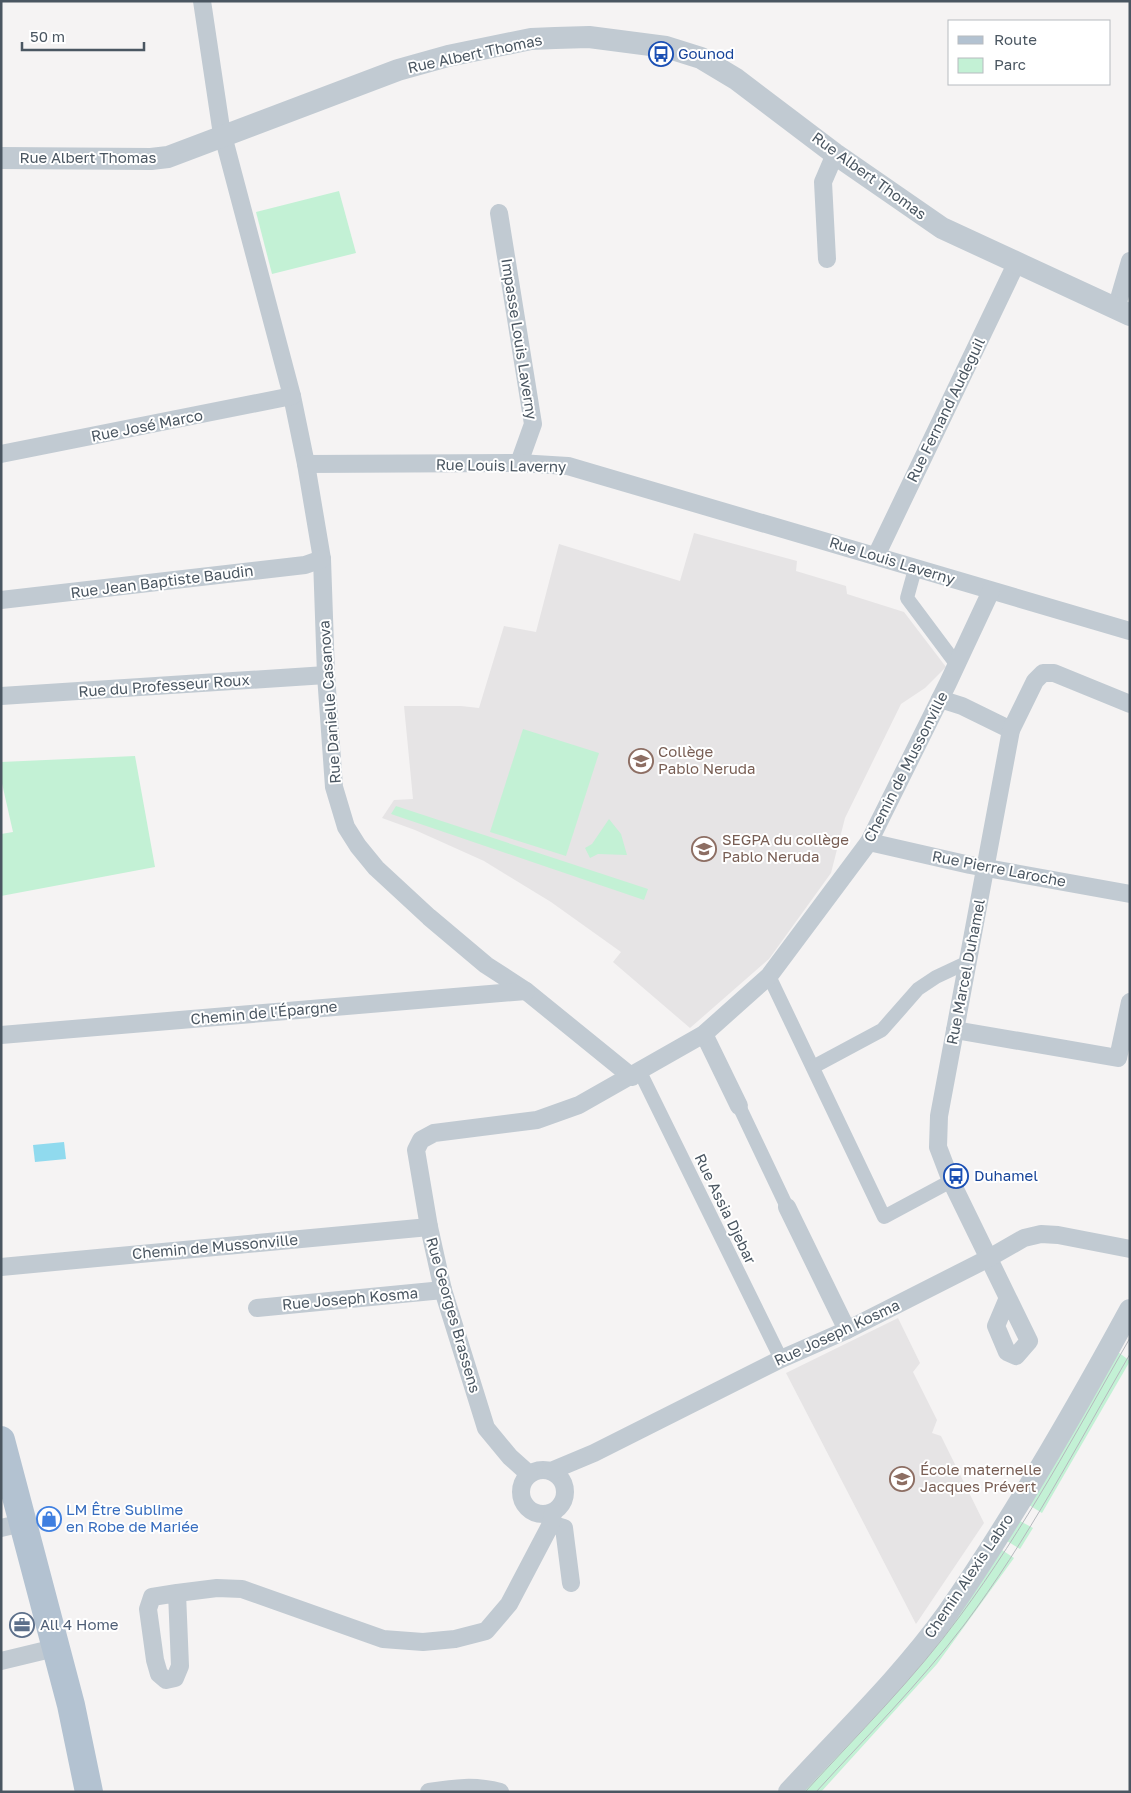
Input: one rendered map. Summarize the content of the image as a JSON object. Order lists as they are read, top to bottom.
{
  "streets": {
    "street": [
      "Rue Albert Thomas",
      "Impasse Louis Laverny",
      "Rue Fernand Audeguil",
      "Rue José Marco",
      "Rue Louis Laverny",
      "Rue Jean Baptiste Baudin",
      "Rue du Professeur Roux",
      "Rue Danielle Casanova",
      "Chemin de Mussonville",
      "Rue Pierre Laroche",
      "Rue Marcel Duhamel",
      "Chemin de l'Épargne",
      "Rue Assia Djebar",
      "Rue Joseph Kosma",
      "Rue Georges Brassens",
      "Chemin Alexis Labro"
    ]
  },
  "crossings": [
    ["Rue Albert Thomas", "Rue Fernand Audeguil"],
    ["Impasse Louis Laverny", "Rue Louis Laverny"],
    ["Rue Fernand Audeguil", "Rue Louis Laverny"],
    ["Rue Louis Laverny", "Rue Danielle Casanova"],
    ["Rue Louis Laverny", "Chemin de Mussonville"],
    ["Rue Jean Baptiste Baudin", "Rue Danielle Casanova"],
    ["Rue du Professeur Roux", "Rue Danielle Casanova"],
    ["Rue Danielle Casanova", "Chemin de Mussonville"],
    ["Rue Danielle Casanova", "Chemin de l'Épargne"],
    ["Rue Danielle Casanova", "Rue Assia Djebar"],
    ["Chemin de Mussonville", "Rue Pierre Laroche"],
    ["Chemin de Mussonville", "Rue Assia Djebar"],
    ["Chemin de Mussonville", "Rue Georges Brassens"],
    ["Rue Pierre Laroche", "Rue Marcel Duhamel"],
    ["Rue Marcel Duhamel", "Rue Joseph Kosma"],
    ["Rue Assia Djebar", "Rue Joseph Kosma"],
    ["Rue Joseph Kosma", "Rue Georges Brassens"]
  ],
  "places": {
    "bus stop": ["Gounod", "Duhamel"],
    "school or university": ["Collège Pablo Neruda", "SEGPA du collège Pablo Neruda", "École maternelle Jacques Prévert"],
    "shop": ["LM Être Sublime en Robe de Mariée"],
    "office": ["All 4 Home"]
  },
  "legend": ["Route", "Parc"],
  "scale_bar": "50 m"
}
